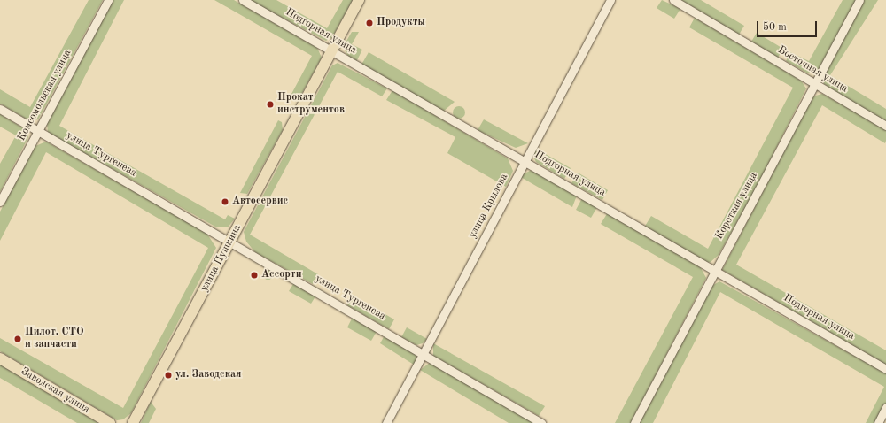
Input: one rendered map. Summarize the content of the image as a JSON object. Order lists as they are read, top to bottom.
{
  "streets": {
    "main road": ["улица Пушкина", "Заводская улица"],
    "street": [
      "Подгорная улица",
      "Восточная улица",
      "Комсомольская улица",
      "улица Тургенева",
      "улица Крылова",
      "Короткая улица"
    ]
  },
  "crossings": [
    ["Подгорная улица", "улица Крылова"],
    ["Подгорная улица", "Короткая улица"],
    ["Подгорная улица", "улица Пушкина"],
    ["Восточная улица", "Короткая улица"],
    ["Комсомольская улица", "улица Тургенева"],
    ["улица Тургенева", "улица Крылова"],
    ["улица Тургенева", "улица Пушкина"]
  ],
  "places": [
    "Продукты",
    "Прокат инструментов",
    "Автосервис",
    "Ассорти",
    "Пилот. СТО и запчасти",
    "ул. Заводская"
  ],
  "scale_bar": "50 m"
}
